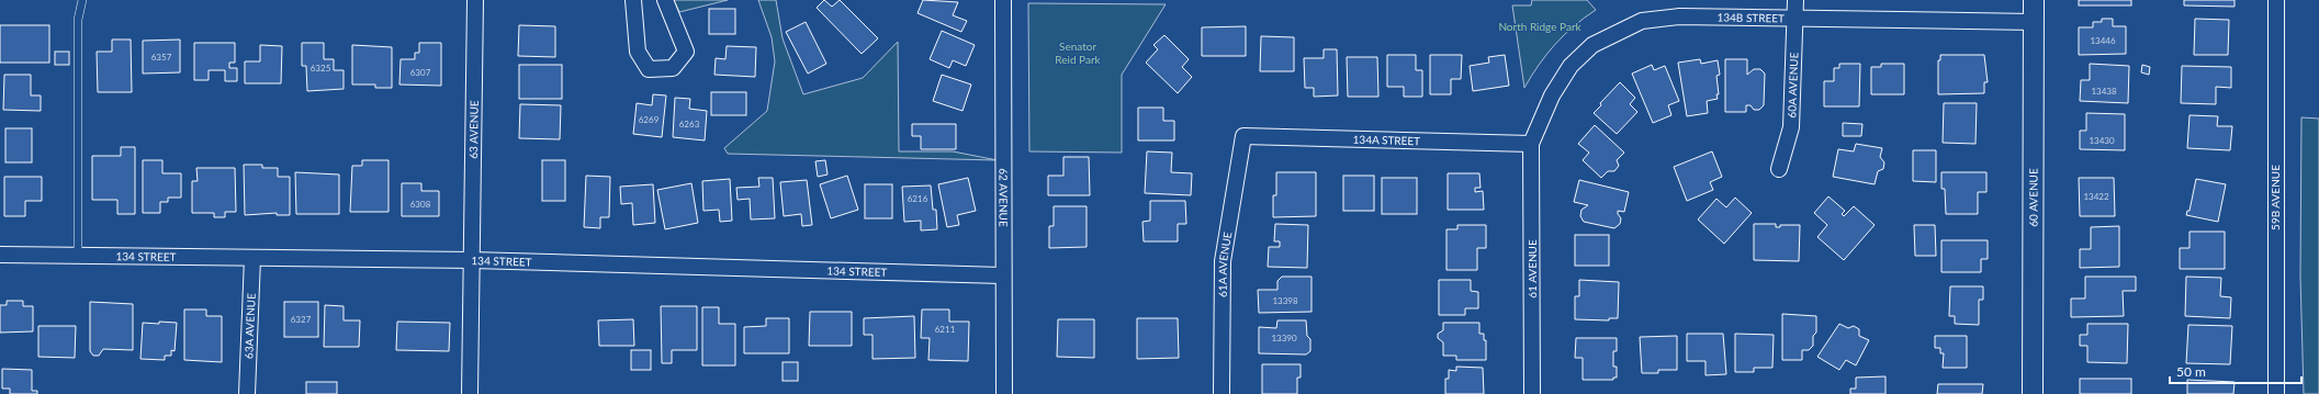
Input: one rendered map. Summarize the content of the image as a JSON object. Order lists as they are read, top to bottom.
{
  "streets": {
    "street": [
      "134B STREET",
      "60A AVENUE",
      "63 AVENUE",
      "134A STREET",
      "62 AVENUE",
      "60 AVENUE",
      "59B AVENUE",
      "134 STREET",
      "61A AVENUE",
      "61 AVENUE",
      "63A AVENUE"
    ]
  },
  "crossings": [
    ["134B STREET", "60A AVENUE"],
    ["134B STREET", "134A STREET"],
    ["134B STREET", "60 AVENUE"],
    ["134B STREET", "61 AVENUE"],
    ["63 AVENUE", "134 STREET"],
    ["134A STREET", "61A AVENUE"],
    ["134A STREET", "61 AVENUE"],
    ["62 AVENUE", "134 STREET"],
    ["134 STREET", "63A AVENUE"]
  ],
  "parks": ["North Ridge Park", "Senator Reid Park"],
  "house_numbers": [
    "13446",
    "6357",
    "6325",
    "6307",
    "13438",
    "6269",
    "6263",
    "13430",
    "13422",
    "6216",
    "6308",
    "13398",
    "6327",
    "6211",
    "13390"
  ],
  "scale_bar": "50 m"
}
